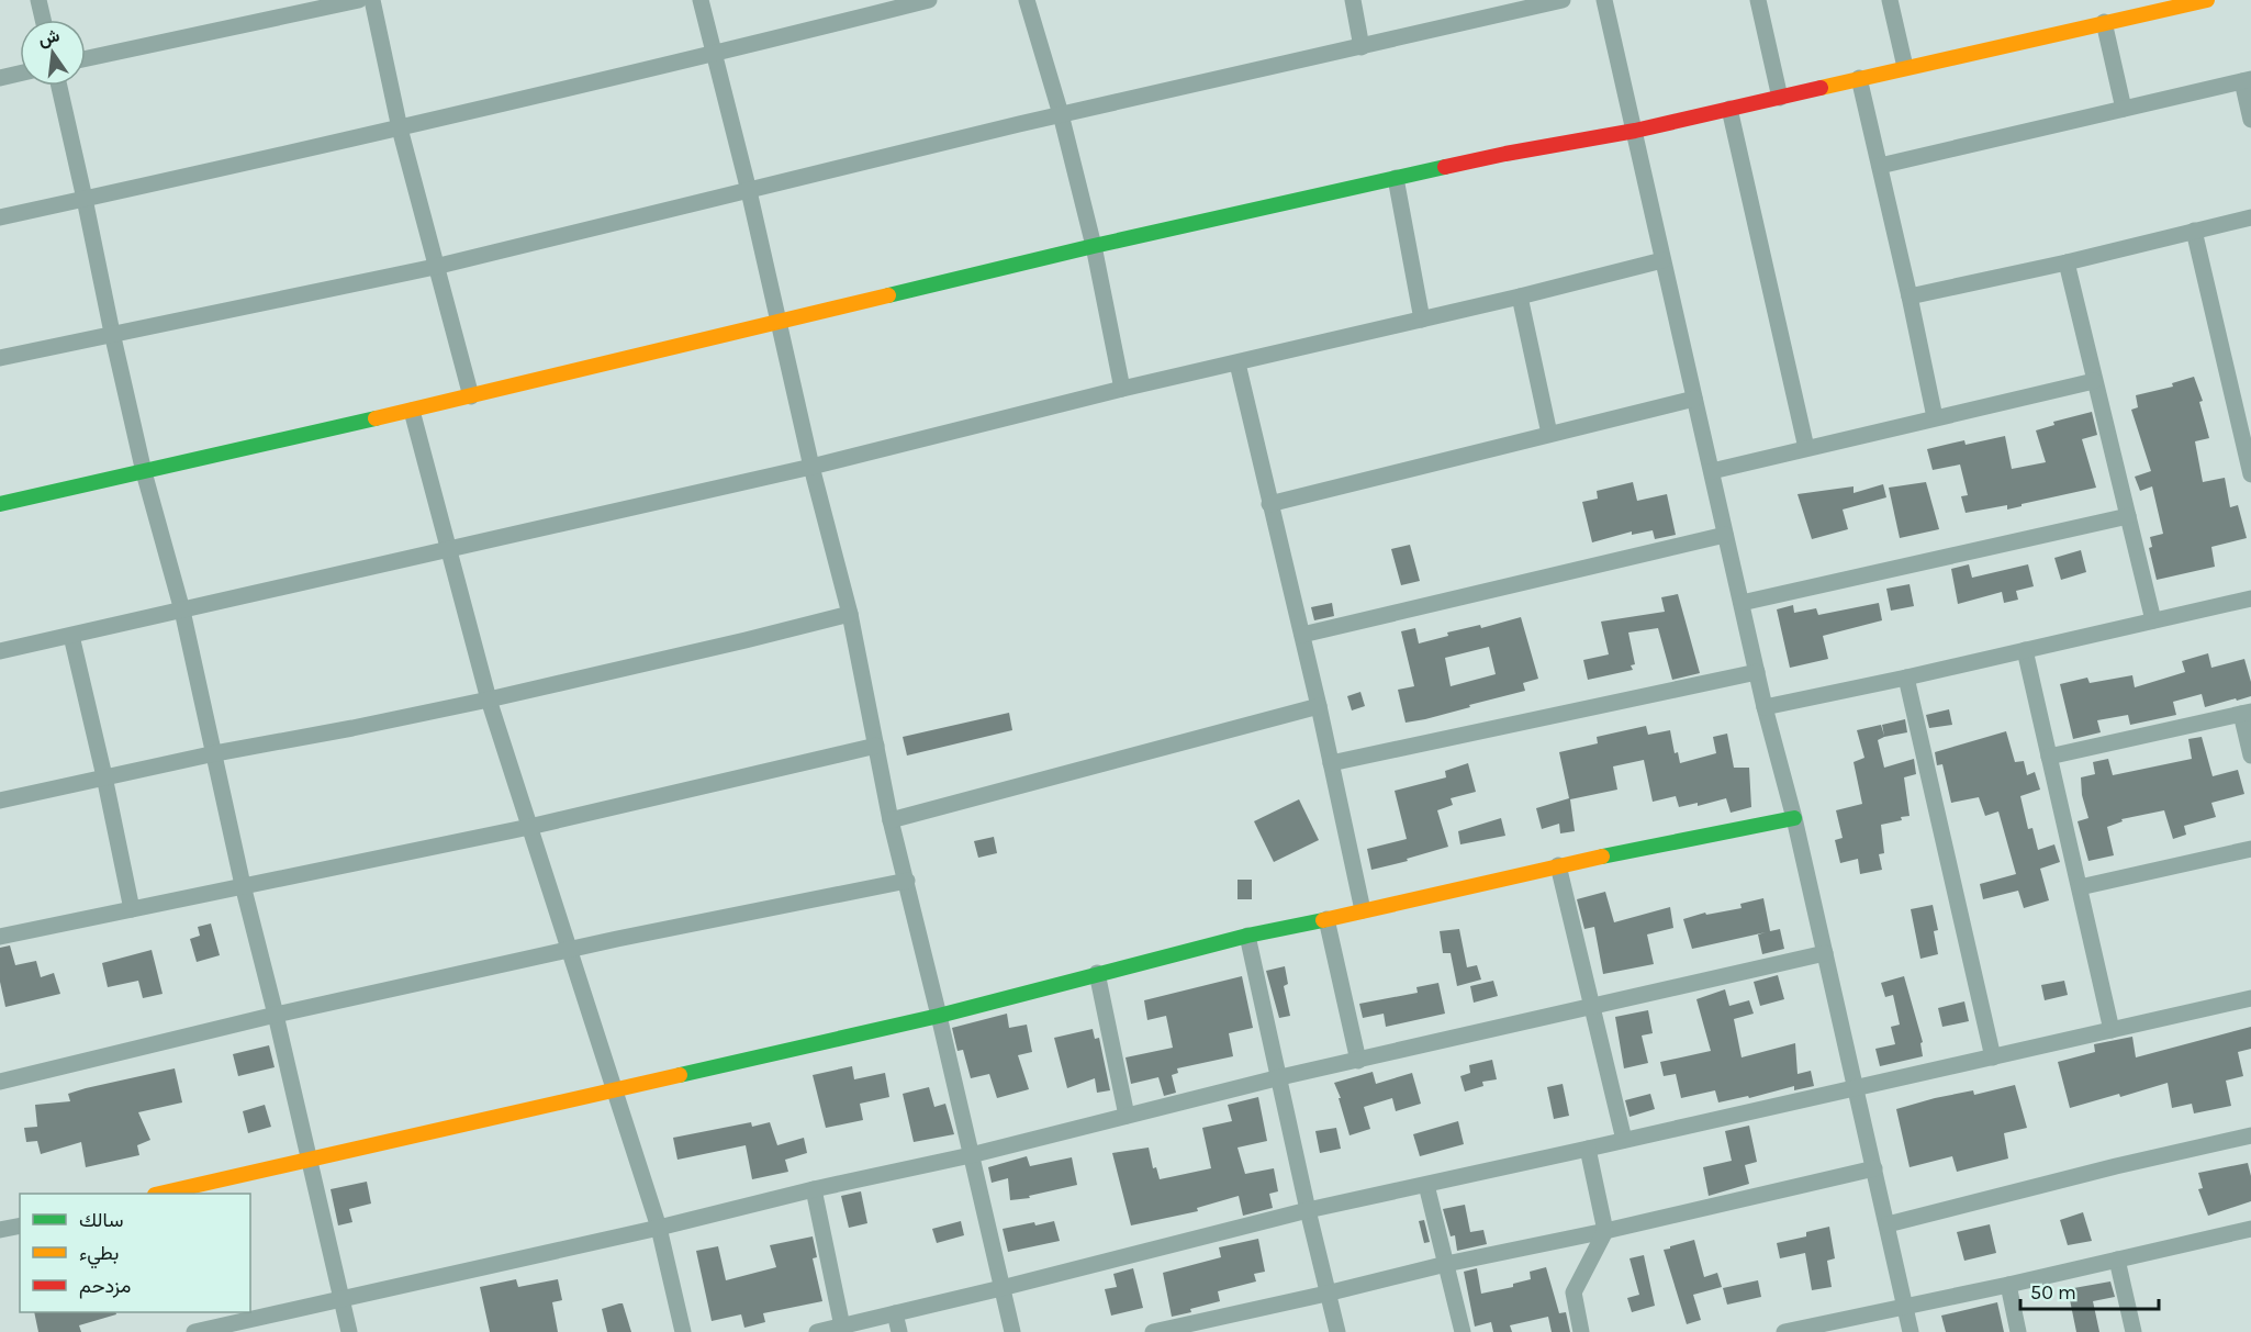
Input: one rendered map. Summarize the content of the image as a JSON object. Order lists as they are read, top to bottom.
{
  "legend": ["سالك", "بطيء", "مزدحم"],
  "scale_bar": "50 m",
  "north": "top"
}
